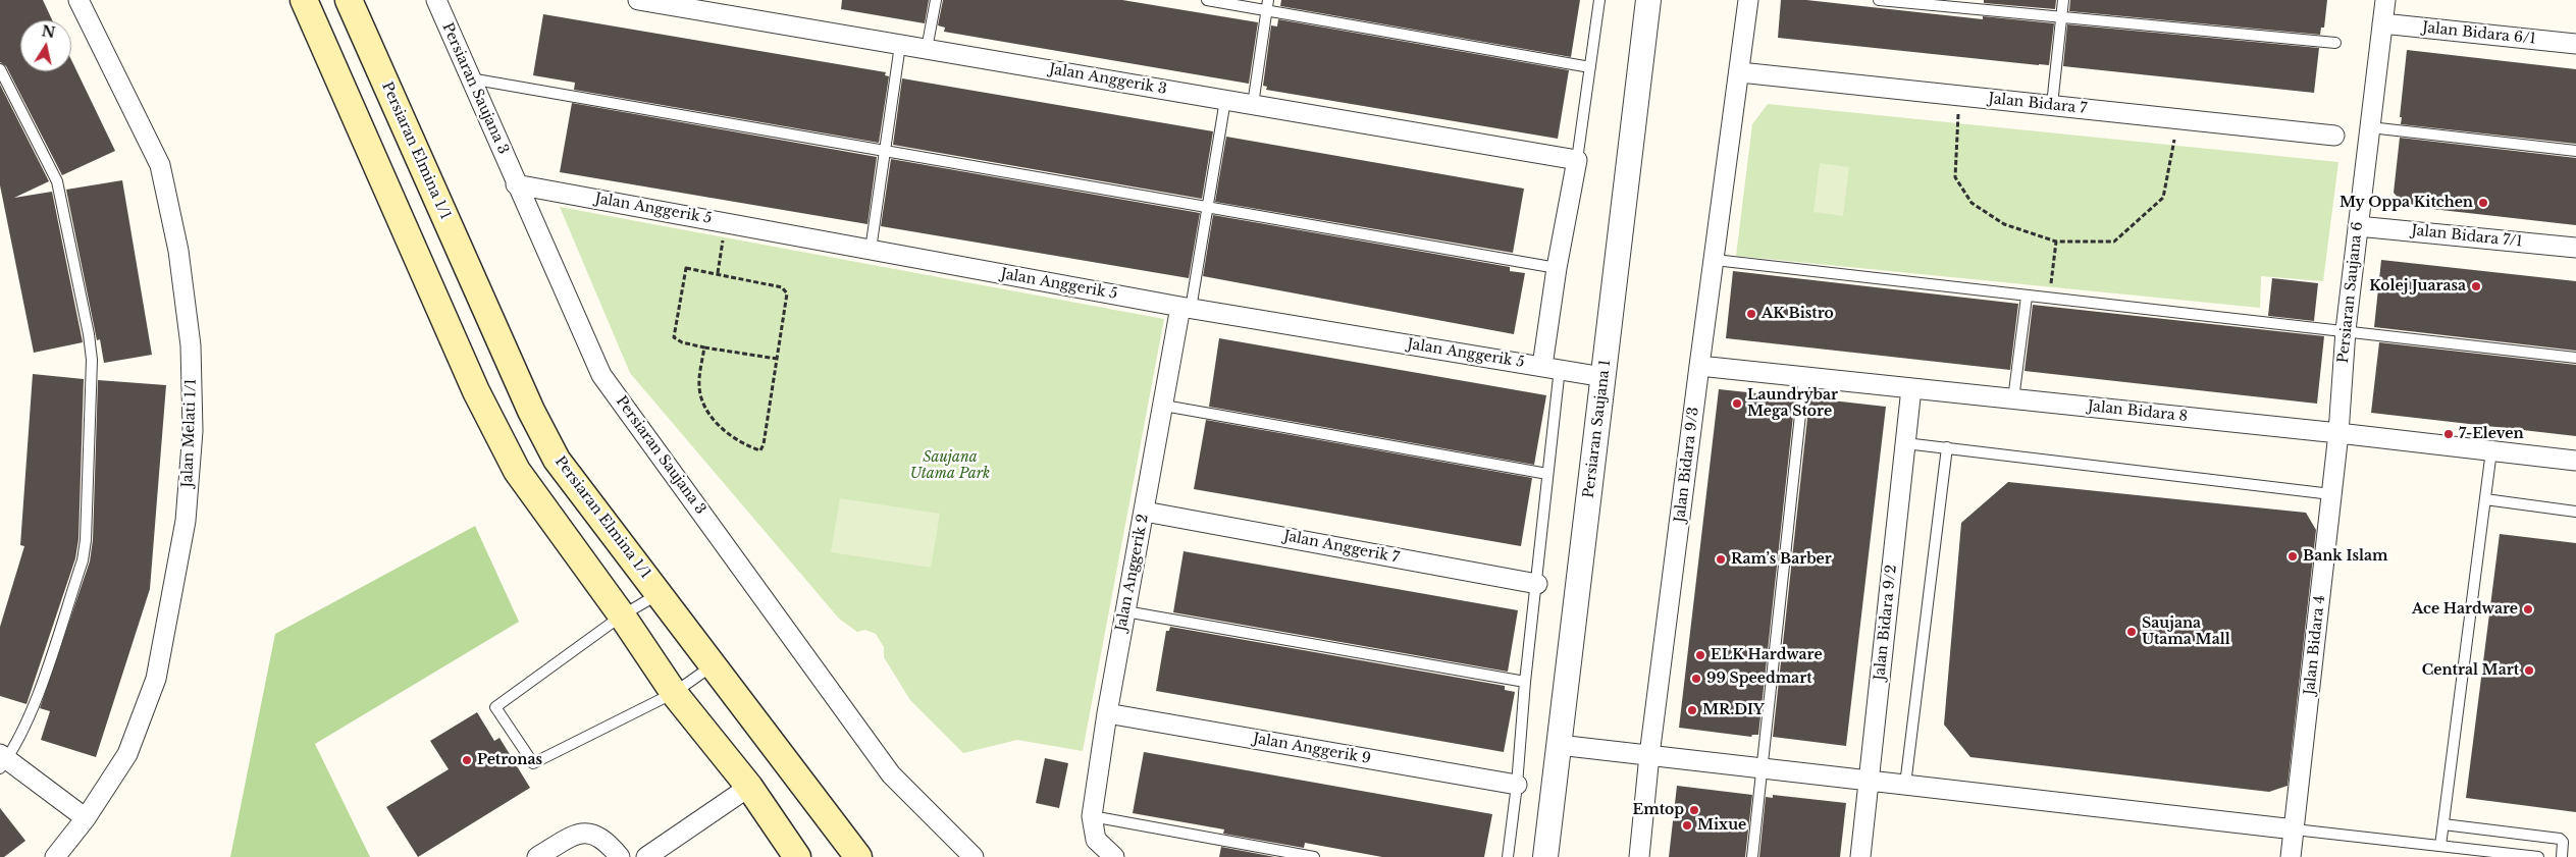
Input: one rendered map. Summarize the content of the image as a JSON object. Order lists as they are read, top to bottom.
{
  "streets": {
    "main road": ["Persiaran Elmina 1/1"],
    "street": [
      "Jalan Bidara 6/1",
      "Jalan Anggerik 3",
      "Persiaran Saujana 3",
      "Jalan Bidara 7",
      "Jalan Anggerik 5",
      "Jalan Bidara 7/1",
      "Persiaran Saujana 6",
      "Jalan Bidara 8",
      "Persiaran Saujana 1",
      "Jalan Melati 1/1",
      "Jalan Bidara 9/3",
      "Jalan Anggerik 7",
      "Jalan Anggerik 2",
      "Jalan Bidara 9/2",
      "Jalan Bidara 4",
      "Jalan Anggerik 9"
    ]
  },
  "crossings": [
    ["Jalan Bidara 6/1", "Persiaran Saujana 6"],
    ["Persiaran Saujana 3", "Jalan Anggerik 5"],
    ["Jalan Bidara 7", "Jalan Bidara 9/3"],
    ["Jalan Anggerik 5", "Persiaran Saujana 1"],
    ["Jalan Anggerik 5", "Jalan Anggerik 2"],
    ["Jalan Bidara 7/1", "Persiaran Saujana 6"],
    ["Persiaran Saujana 6", "Jalan Bidara 8"],
    ["Persiaran Saujana 6", "Jalan Bidara 4"],
    ["Jalan Bidara 8", "Jalan Bidara 9/3"],
    ["Jalan Bidara 8", "Jalan Bidara 9/2"],
    ["Jalan Bidara 8", "Jalan Bidara 4"],
    ["Jalan Anggerik 7", "Jalan Anggerik 2"],
    ["Jalan Anggerik 2", "Jalan Anggerik 9"]
  ],
  "parks": ["Saujana Utama Park"],
  "places": [
    "My Oppa Kitchen",
    "Kolej Juarasa",
    "AK Bistro",
    "Laundrybar Mega Store",
    "7-Eleven",
    "Bank Islam",
    "Ram’s Barber",
    "Ace Hardware",
    "Saujana Utama Mall",
    "ELK Hardware",
    "Central Mart",
    "99 Speedmart",
    "MR.DIY",
    "Petronas",
    "Emtop",
    "Mixue"
  ],
  "north": "top"
}
